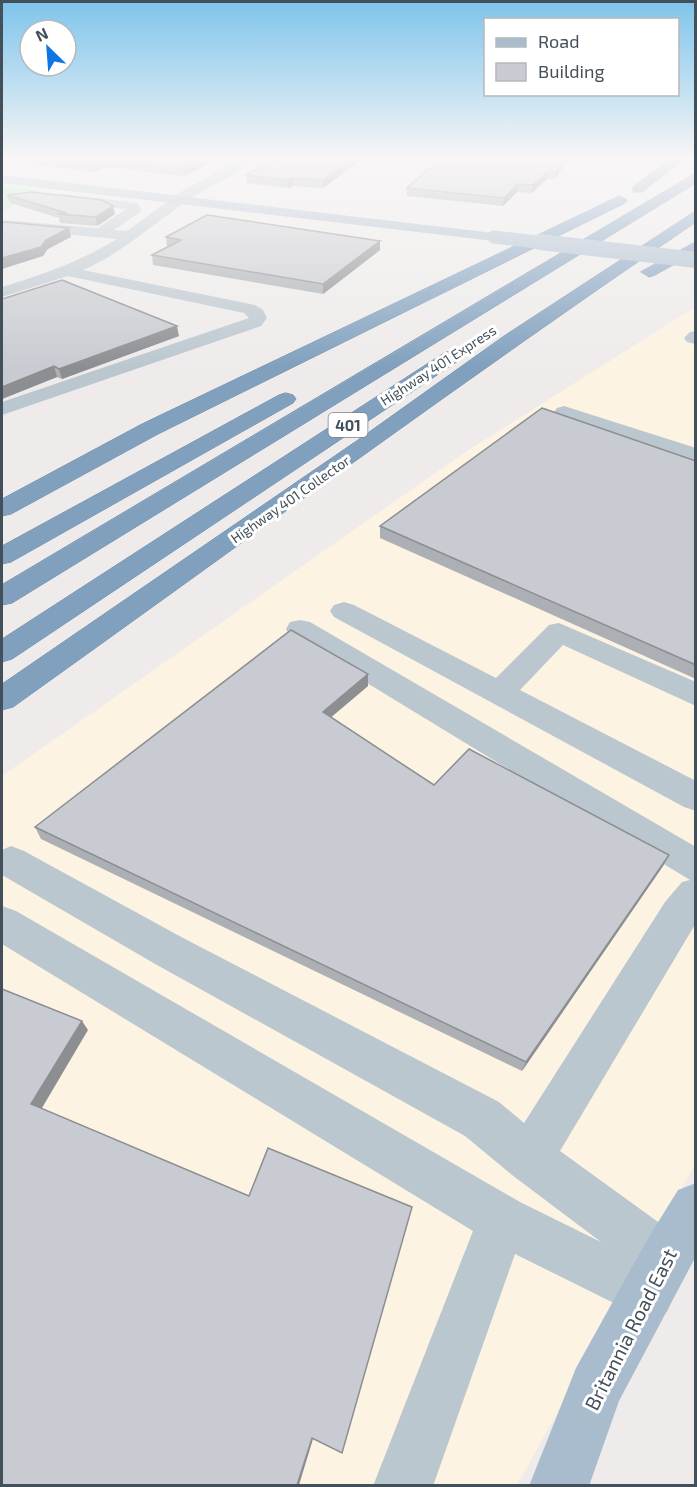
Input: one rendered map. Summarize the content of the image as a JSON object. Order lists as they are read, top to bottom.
{
  "streets": {
    "highway": ["Highway 401 Express", "401", "Highway 401 Collector"],
    "main road": ["Britannia Road East"]
  },
  "legend": ["Road", "Building"],
  "north": "top left"
}
